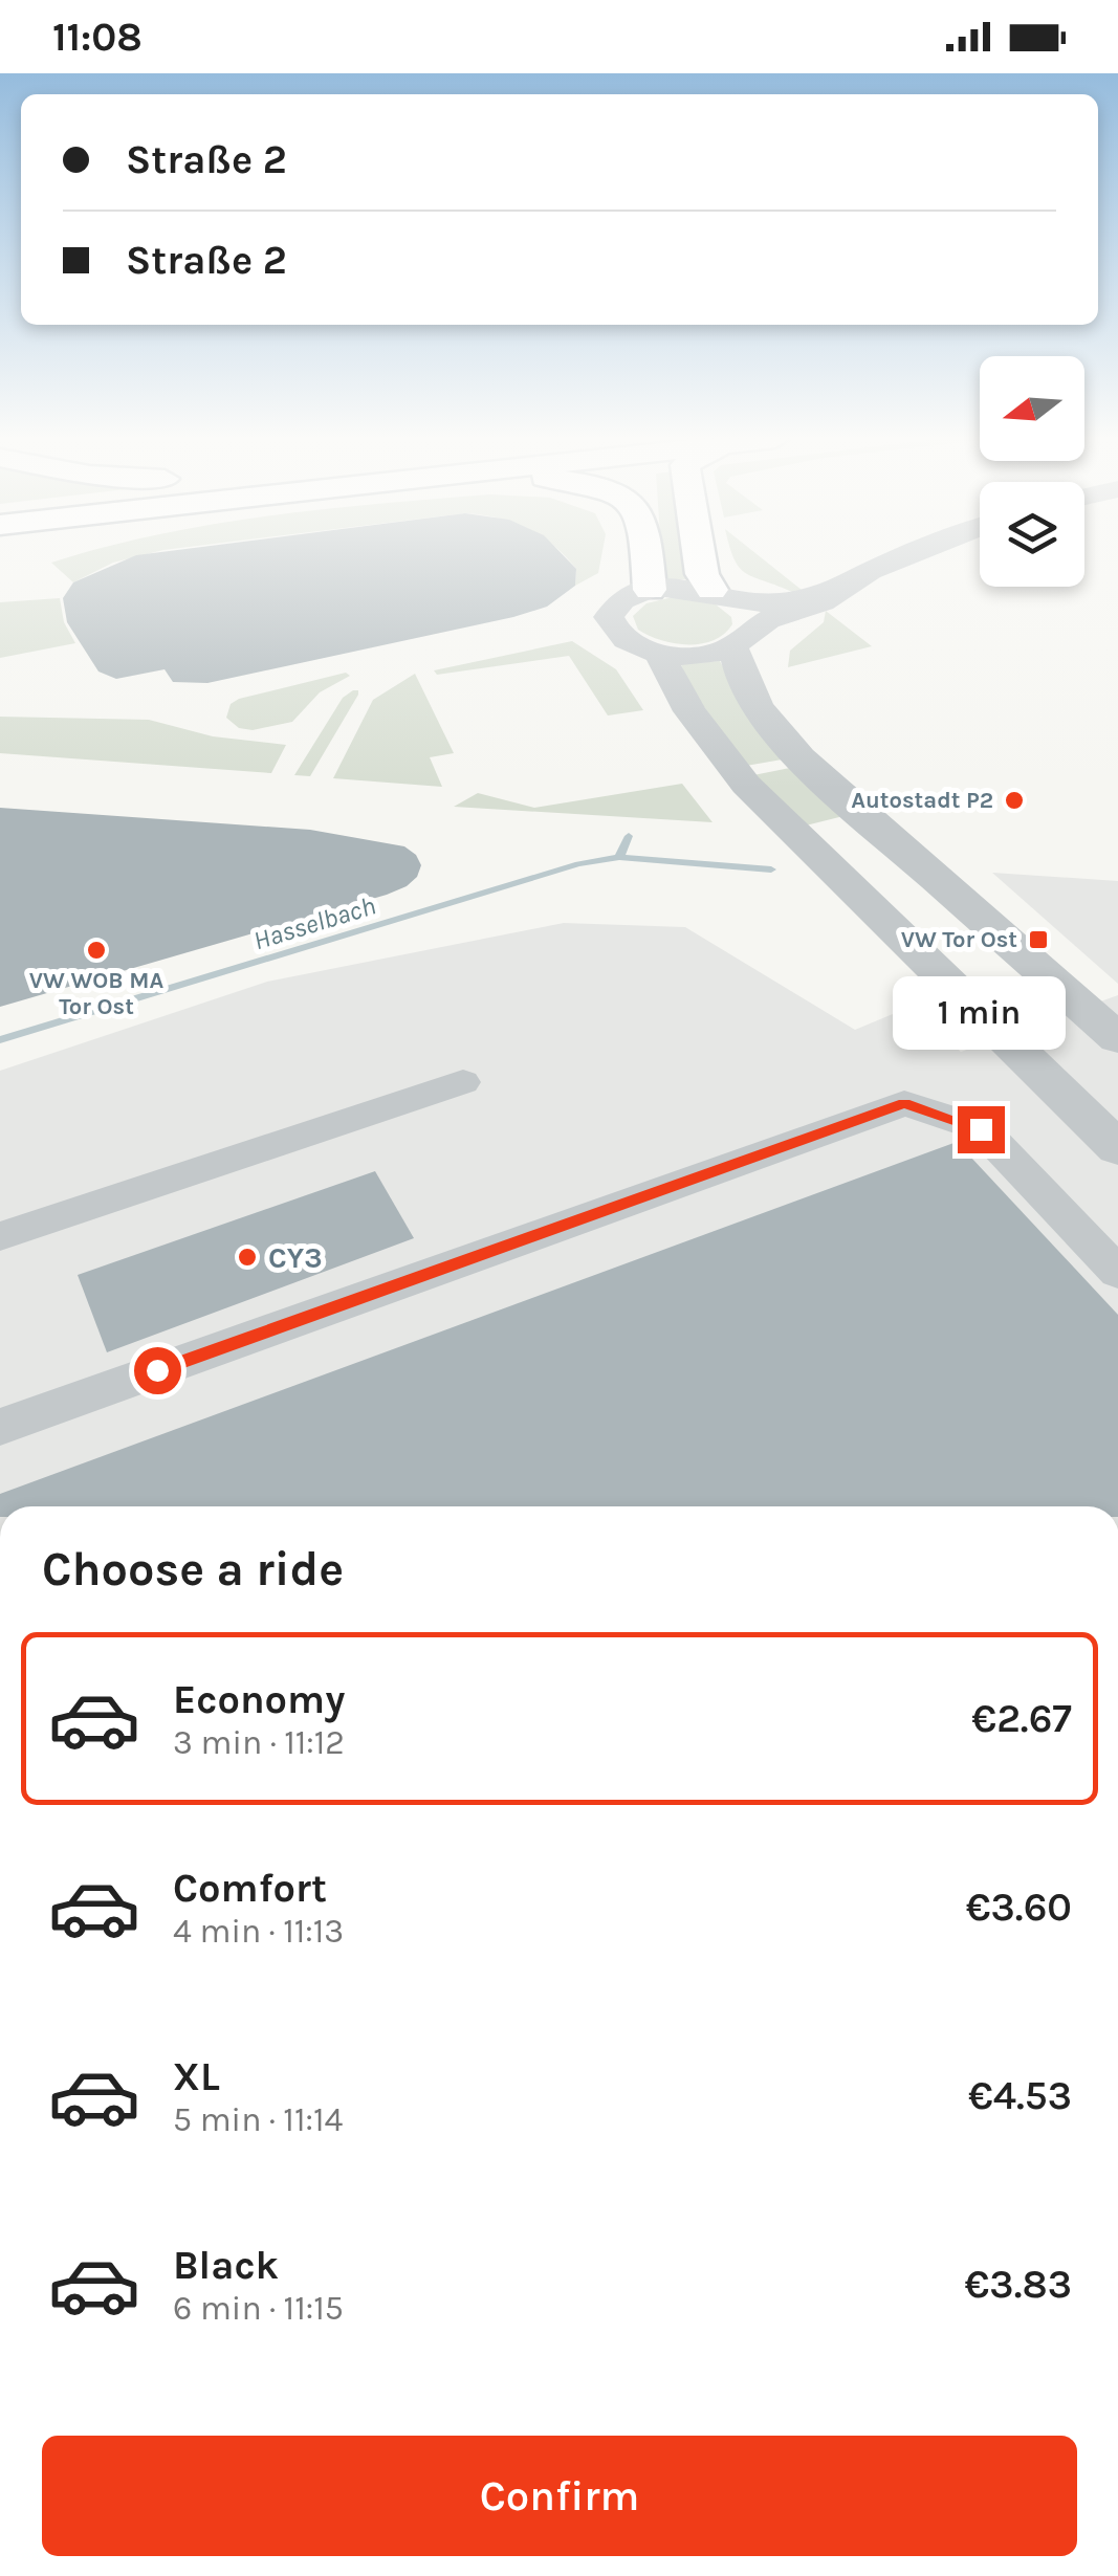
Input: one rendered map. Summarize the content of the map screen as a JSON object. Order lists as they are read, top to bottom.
{
  "water": ["Hasselbach"],
  "places": {
    "other": ["Autostadt P2", "VW WOB MA Tor Ost", "CY3"],
    "transit": ["VW Tor Ost"]
  },
  "north": "left",
  "page": {
    "status": "11:08",
    "banner": ["Straße 2", "Straße 2"],
    "bubble": "1 min",
    "heading": "Choose a ride",
    "list": [
      {
        "name": "Economy",
        "note": "3 min · 11:12",
        "value": "€2.67"
      },
      {
        "name": "Comfort",
        "note": "4 min · 11:13",
        "value": "€3.60"
      },
      {
        "name": "XL",
        "note": "5 min · 11:14",
        "value": "€4.53"
      },
      {
        "name": "Black",
        "note": "6 min · 11:15",
        "value": "€3.83"
      }
    ],
    "buttons": "Confirm"
  }
}
